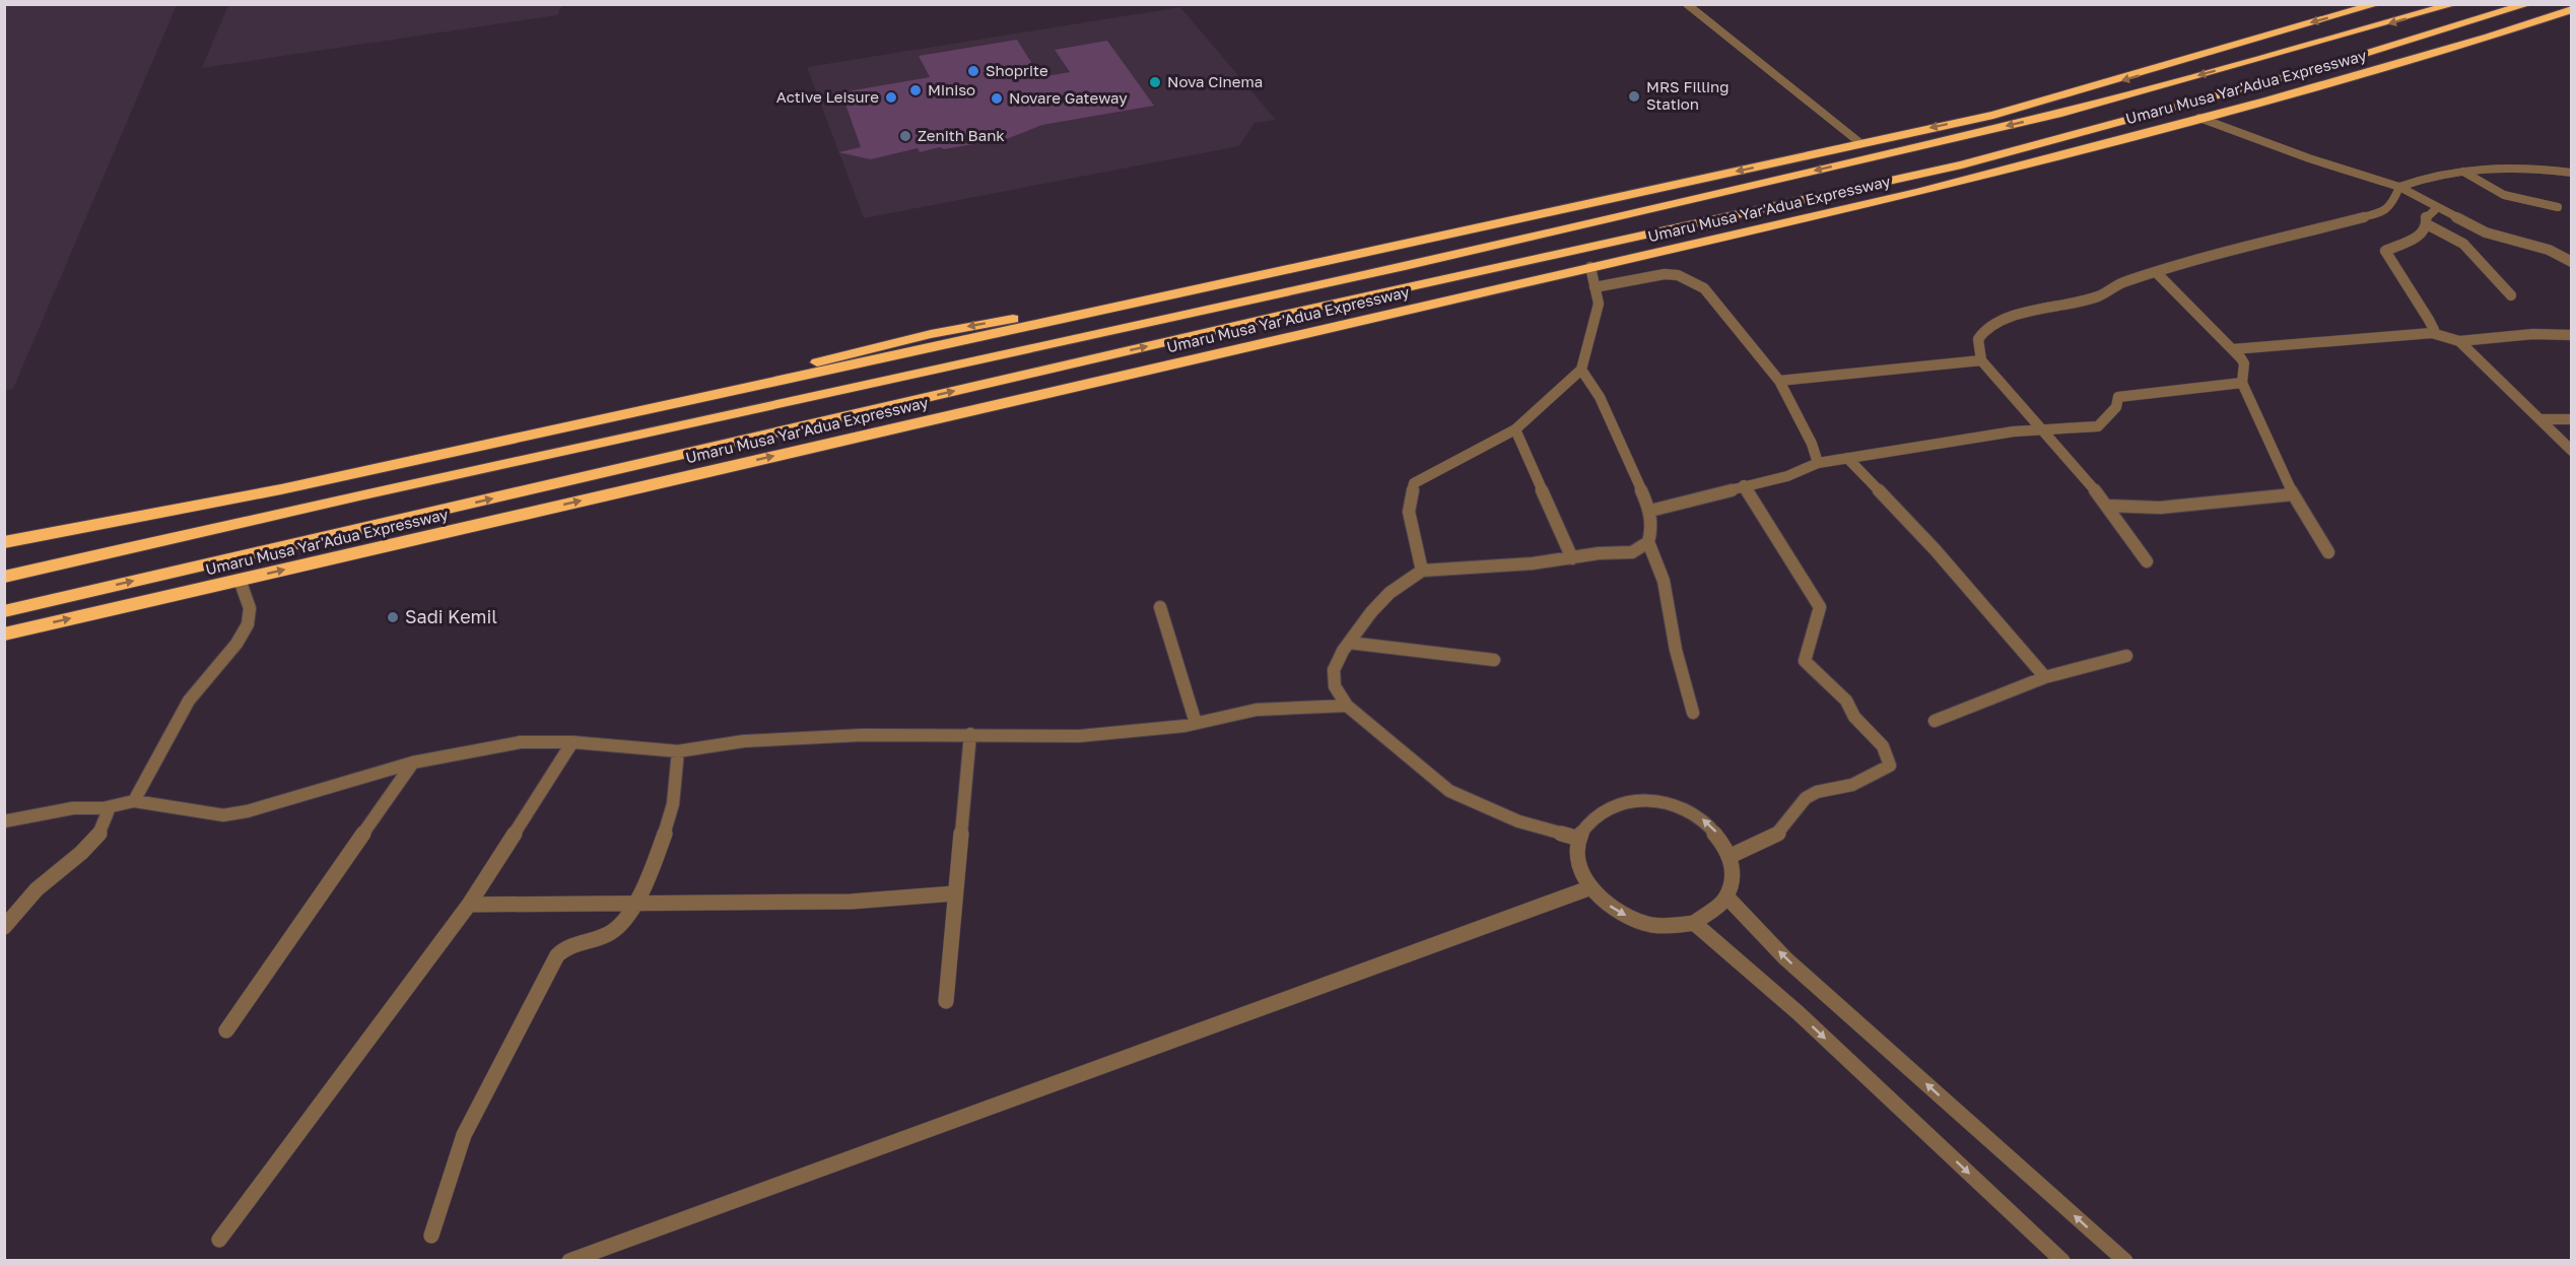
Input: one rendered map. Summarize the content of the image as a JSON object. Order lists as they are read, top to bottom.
{
  "streets": {
    "highway": ["Umaru Musa Yar'Adua Expressway"]
  },
  "places": [
    "Shoprite",
    "Nova Cinema",
    "Miniso",
    "MRS Filling Station",
    "Active Leisure",
    "Novare Gateway",
    "Zenith Bank",
    "Sadi Kemil"
  ]
}
